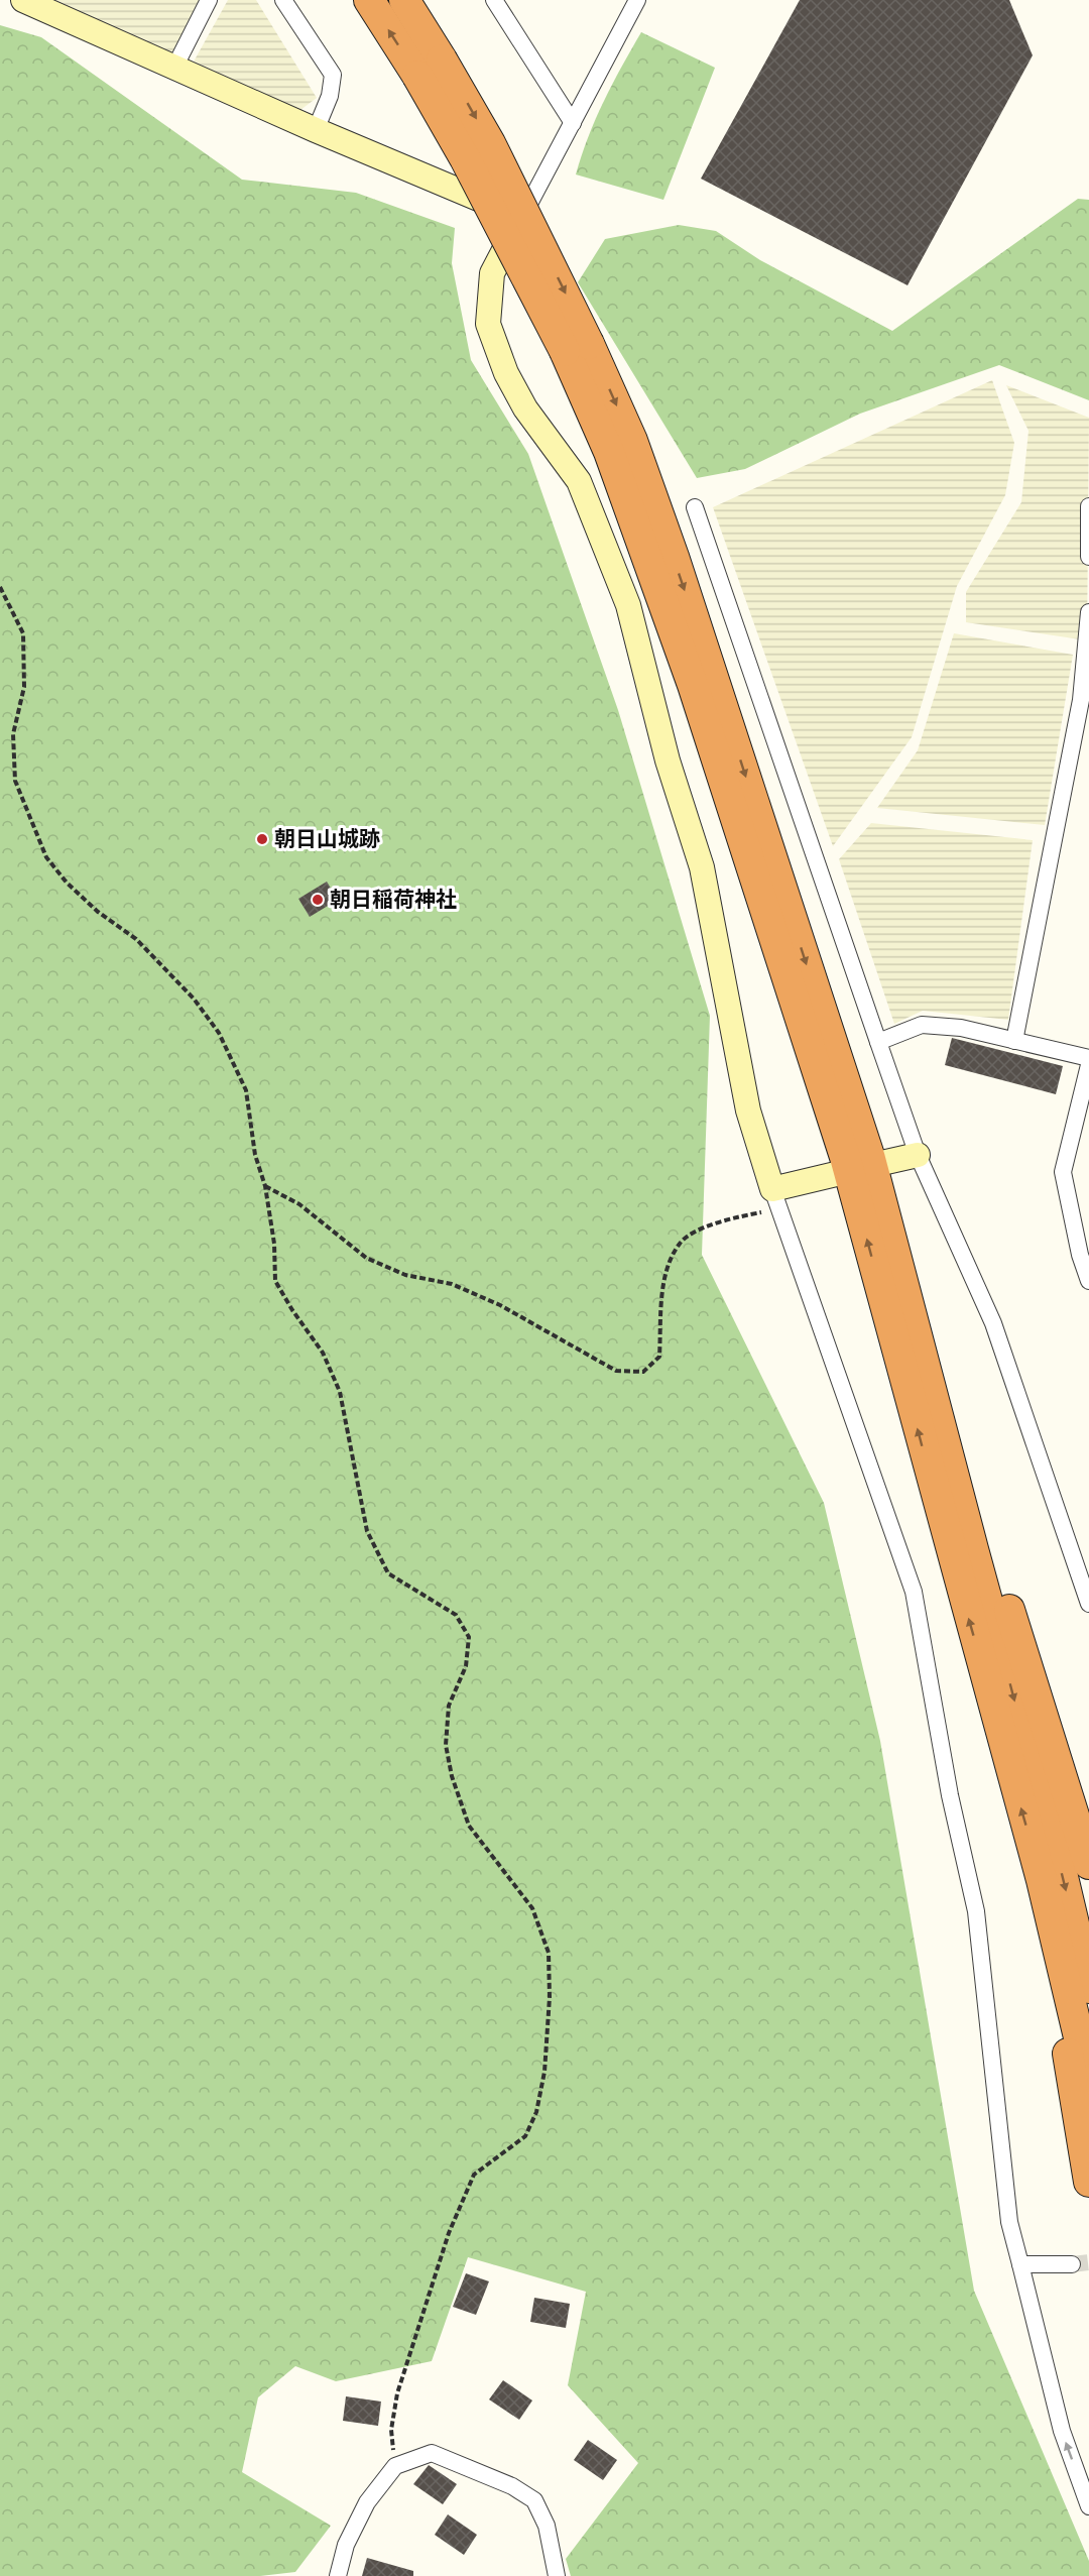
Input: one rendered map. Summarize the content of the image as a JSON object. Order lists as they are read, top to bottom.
{
  "places": ["朝日山城跡", "朝日稲荷神社"]
}
